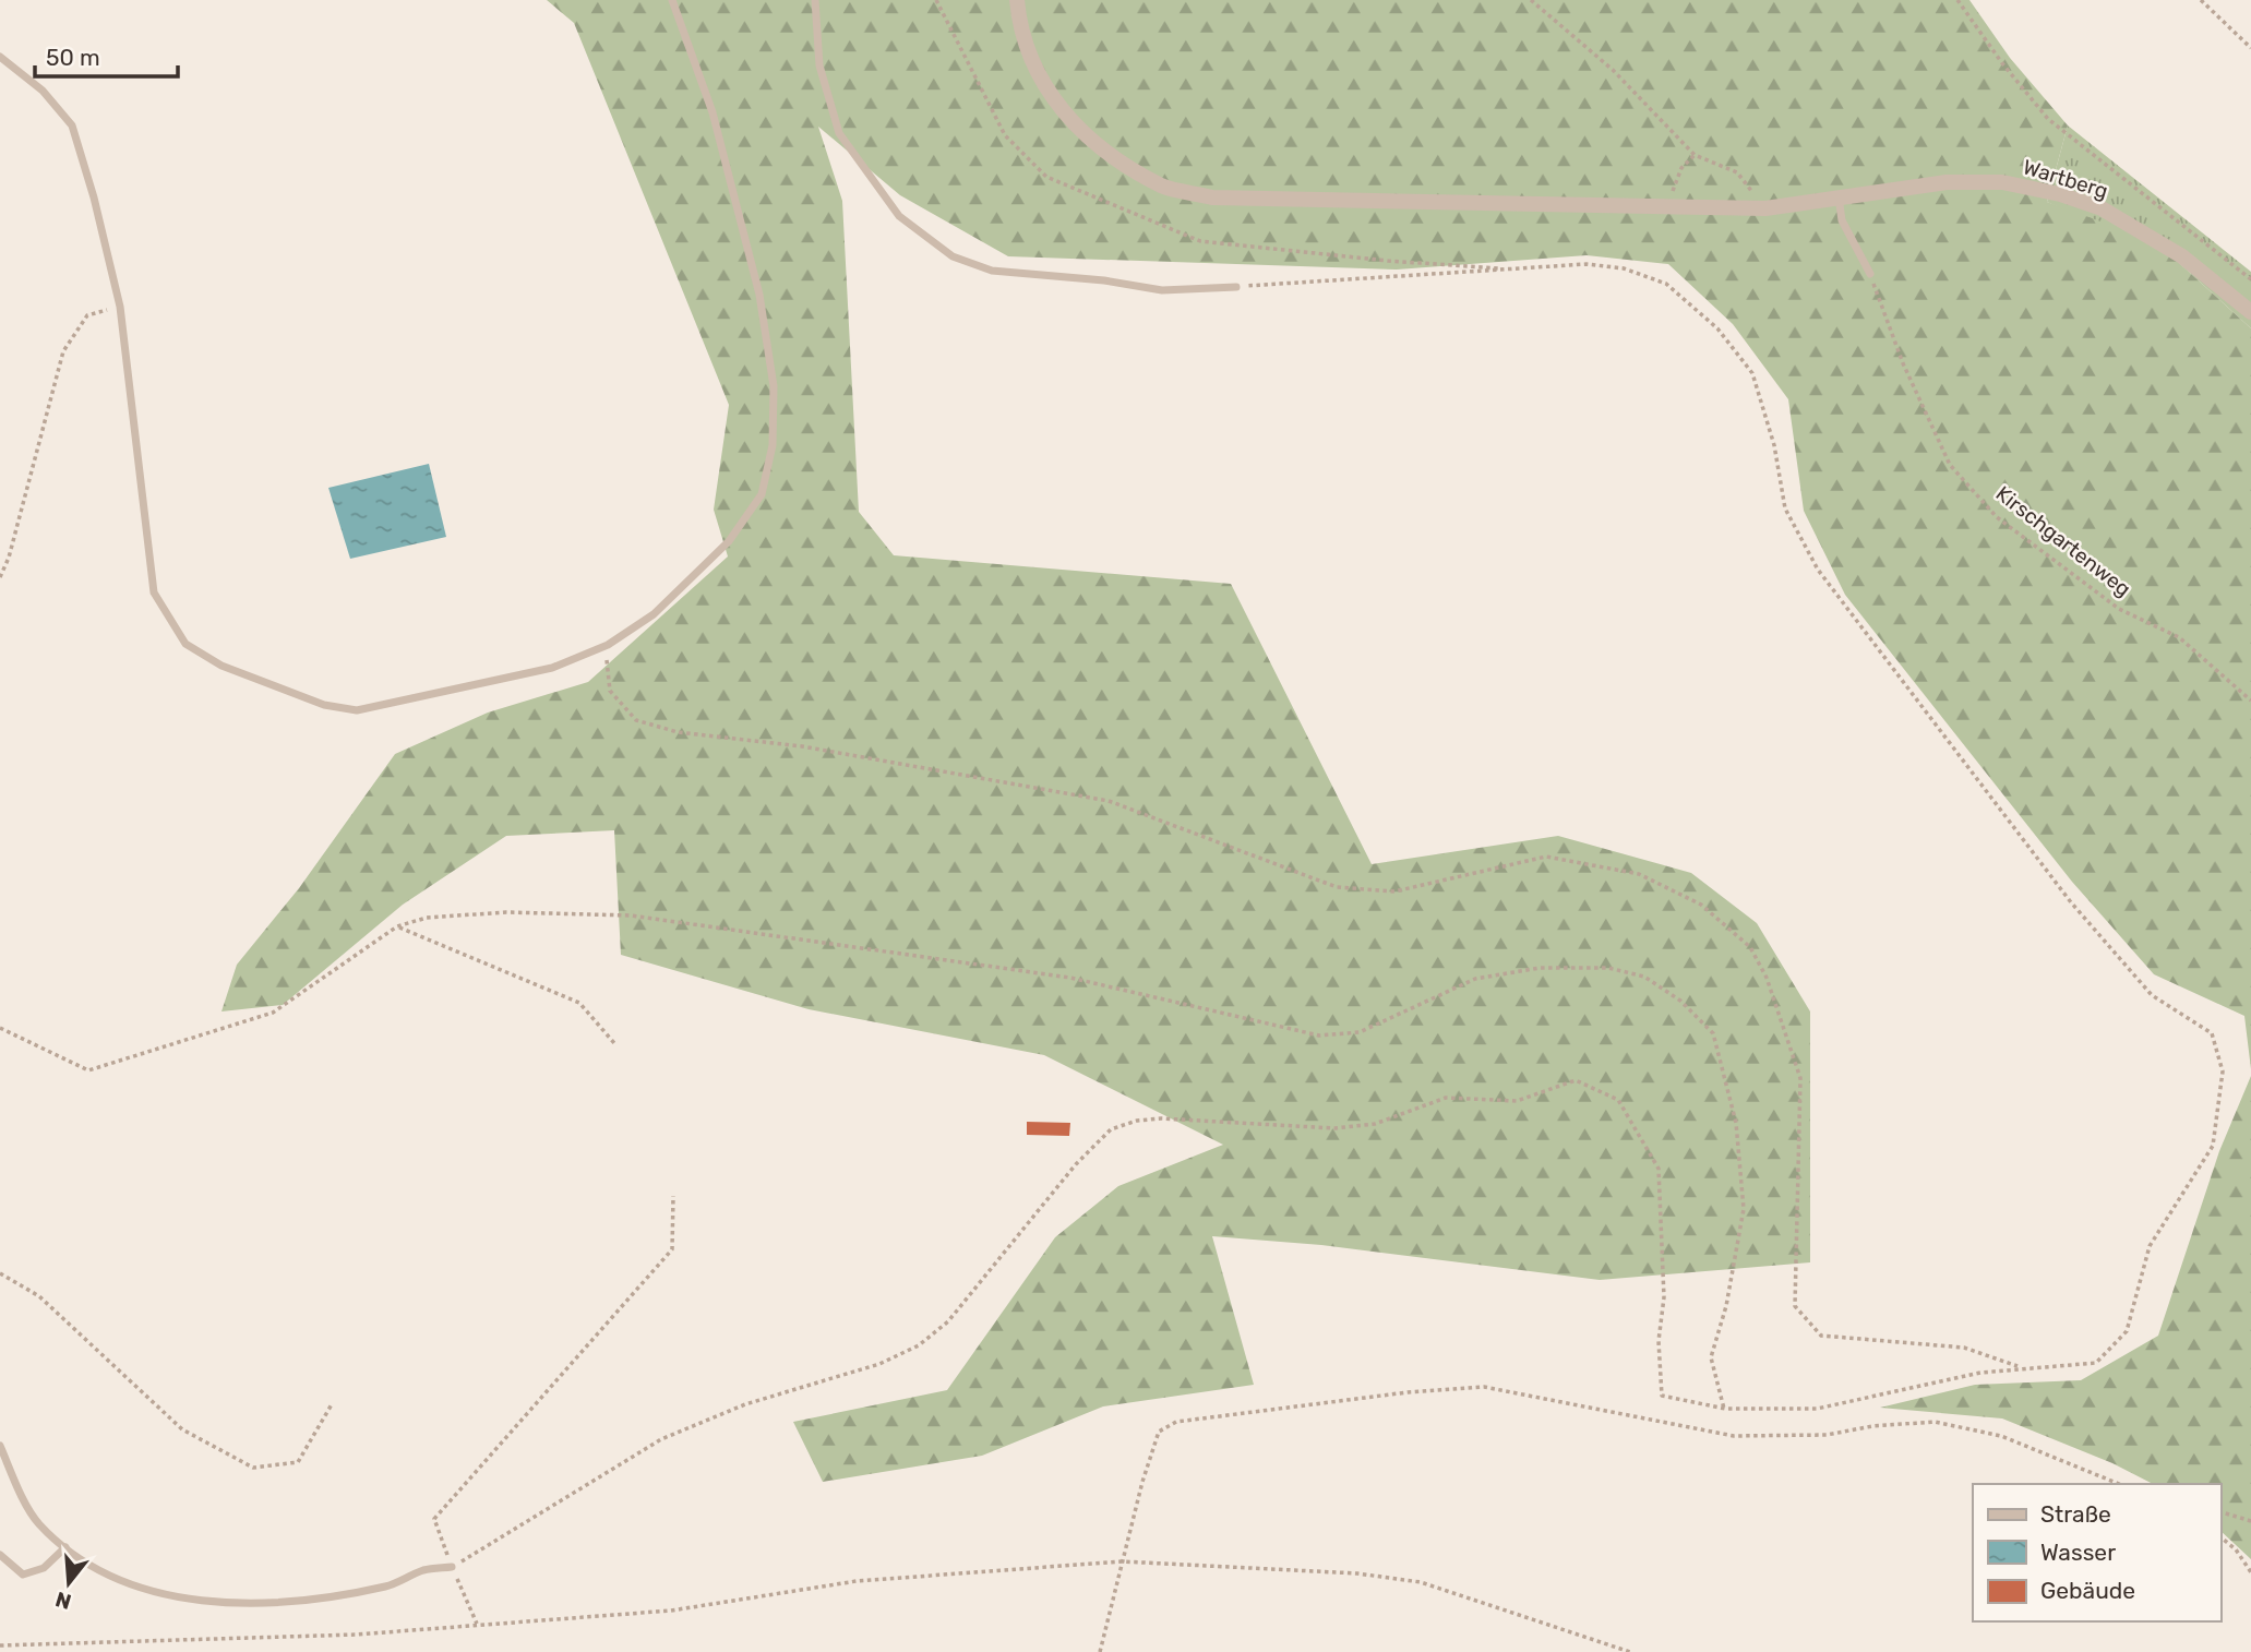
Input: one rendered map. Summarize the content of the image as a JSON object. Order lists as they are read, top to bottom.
{
  "streets": {
    "street": ["Wartberg"],
    "path": ["Kirschgartenweg"]
  },
  "legend": ["Straße", "Wasser", "Gebäude"],
  "scale_bar": "50 m",
  "north": "bottom"
}
